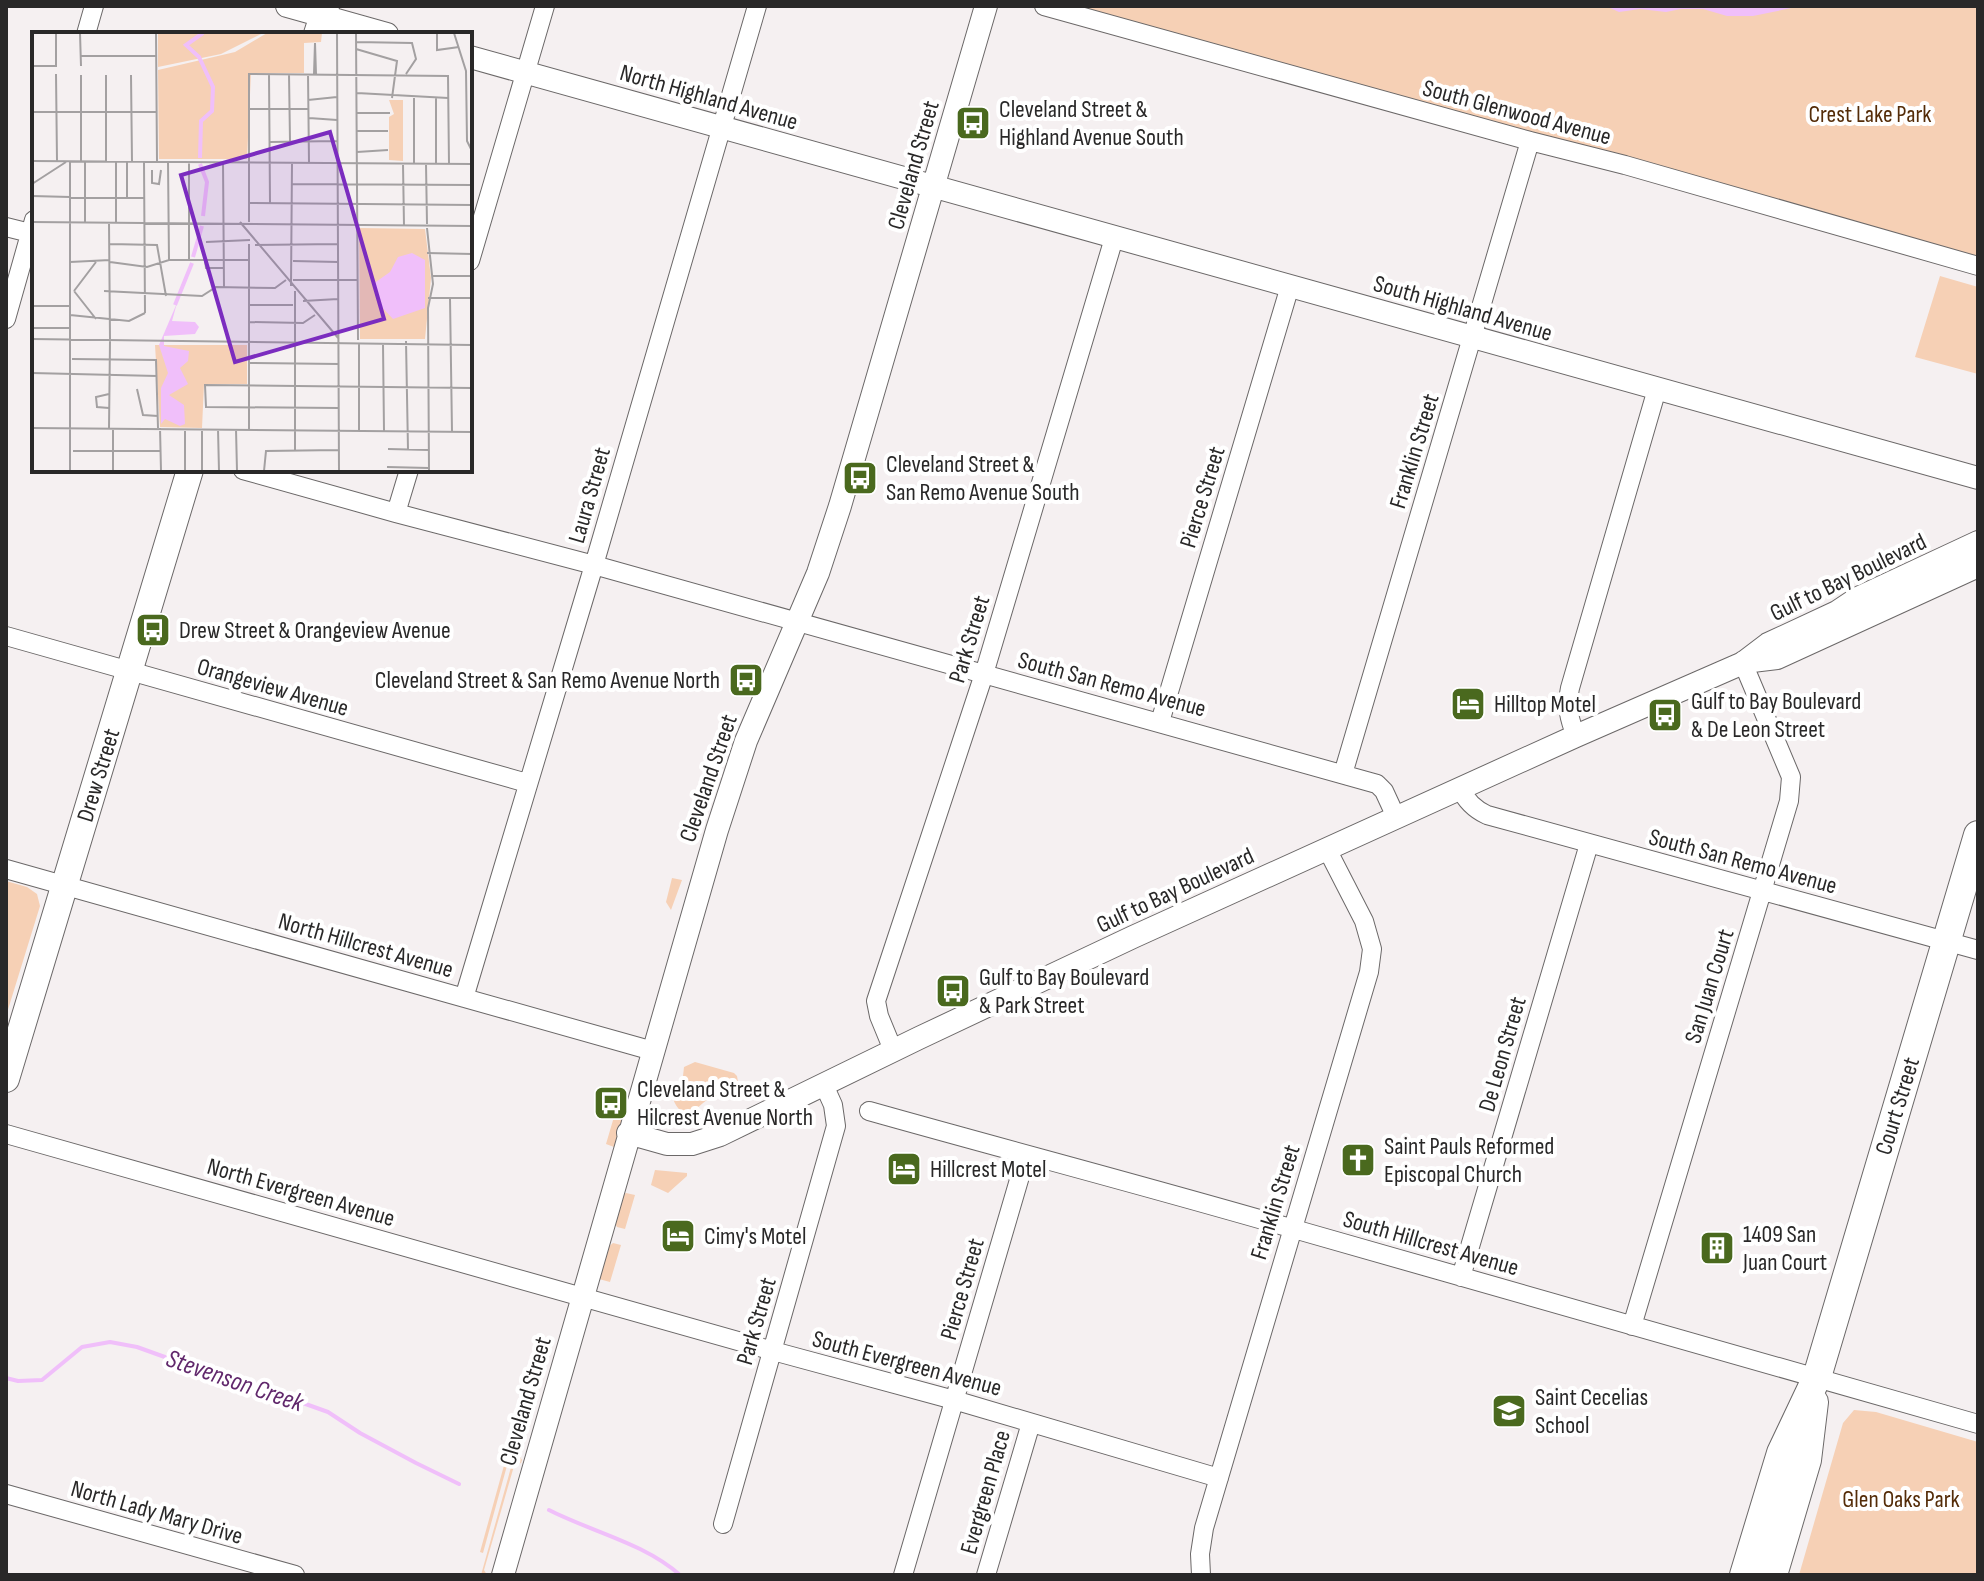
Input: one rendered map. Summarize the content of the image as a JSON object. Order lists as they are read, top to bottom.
{
  "streets": {
    "main road": ["Drew Street", "Court Street"],
    "street": [
      "North Highland Avenue",
      "South Glenwood Avenue",
      "Cleveland Street",
      "South Highland Avenue",
      "Franklin Street",
      "Laura Street",
      "Pierce Street",
      "Gulf to Bay Boulevard",
      "Park Street",
      "South San Remo Avenue",
      "Orangeview Avenue",
      "North Hillcrest Avenue",
      "San Juan Court",
      "De Leon Street",
      "North Evergreen Avenue",
      "South Hillcrest Avenue",
      "South Evergreen Avenue",
      "Evergreen Place",
      "North Lady Mary Drive"
    ]
  },
  "crossings": [
    ["North Highland Avenue", "Cleveland Street"],
    ["North Highland Avenue", "South Highland Avenue"],
    ["North Highland Avenue", "Laura Street"],
    ["South Glenwood Avenue", "Franklin Street"],
    ["Cleveland Street", "South Highland Avenue"],
    ["Cleveland Street", "Gulf to Bay Boulevard"],
    ["Cleveland Street", "South San Remo Avenue"],
    ["Cleveland Street", "North Hillcrest Avenue"],
    ["Cleveland Street", "North Evergreen Avenue"],
    ["Cleveland Street", "South Evergreen Avenue"],
    ["South Highland Avenue", "Franklin Street"],
    ["South Highland Avenue", "Pierce Street"],
    ["South Highland Avenue", "Park Street"],
    ["Franklin Street", "Gulf to Bay Boulevard"],
    ["Franklin Street", "South San Remo Avenue"],
    ["Franklin Street", "South Hillcrest Avenue"],
    ["Franklin Street", "South Evergreen Avenue"],
    ["Laura Street", "South San Remo Avenue"],
    ["Laura Street", "Orangeview Avenue"],
    ["Laura Street", "North Hillcrest Avenue"],
    ["Pierce Street", "South San Remo Avenue"],
    ["Pierce Street", "South Hillcrest Avenue"],
    ["Pierce Street", "South Evergreen Avenue"],
    ["Gulf to Bay Boulevard", "Park Street"],
    ["Gulf to Bay Boulevard", "South San Remo Avenue"],
    ["Gulf to Bay Boulevard", "San Juan Court"],
    ["Park Street", "South San Remo Avenue"],
    ["Park Street", "South Evergreen Avenue"],
    ["South San Remo Avenue", "San Juan Court"],
    ["South San Remo Avenue", "De Leon Street"],
    ["South San Remo Avenue", "Court Street"],
    ["Orangeview Avenue", "Drew Street"],
    ["Drew Street", "North Hillcrest Avenue"],
    ["San Juan Court", "South Hillcrest Avenue"],
    ["De Leon Street", "South Hillcrest Avenue"],
    ["Court Street", "South Hillcrest Avenue"],
    ["North Evergreen Avenue", "South Evergreen Avenue"],
    ["South Evergreen Avenue", "Evergreen Place"]
  ],
  "water": ["Stevenson Creek"],
  "parks": ["Crest Lake Park", "Glen Oaks Park"],
  "places": {
    "bus stop": [
      "Cleveland Street & Highland Avenue South",
      "Cleveland Street & San Remo Avenue South",
      "Drew Street & Orangeview Avenue",
      "Cleveland Street & San Remo Avenue North",
      "Gulf to Bay Boulevard & De Leon Street",
      "Gulf to Bay Boulevard & Park Street",
      "Cleveland Street & Hilcrest Avenue North"
    ],
    "hotel": ["Hilltop Motel", "Hillcrest Motel", "Cimy's Motel"],
    "church": ["Saint Pauls Reformed Episcopal Church"],
    "building": ["1409 San Juan Court"],
    "school or university": ["Saint Cecelias School"]
  }
}
